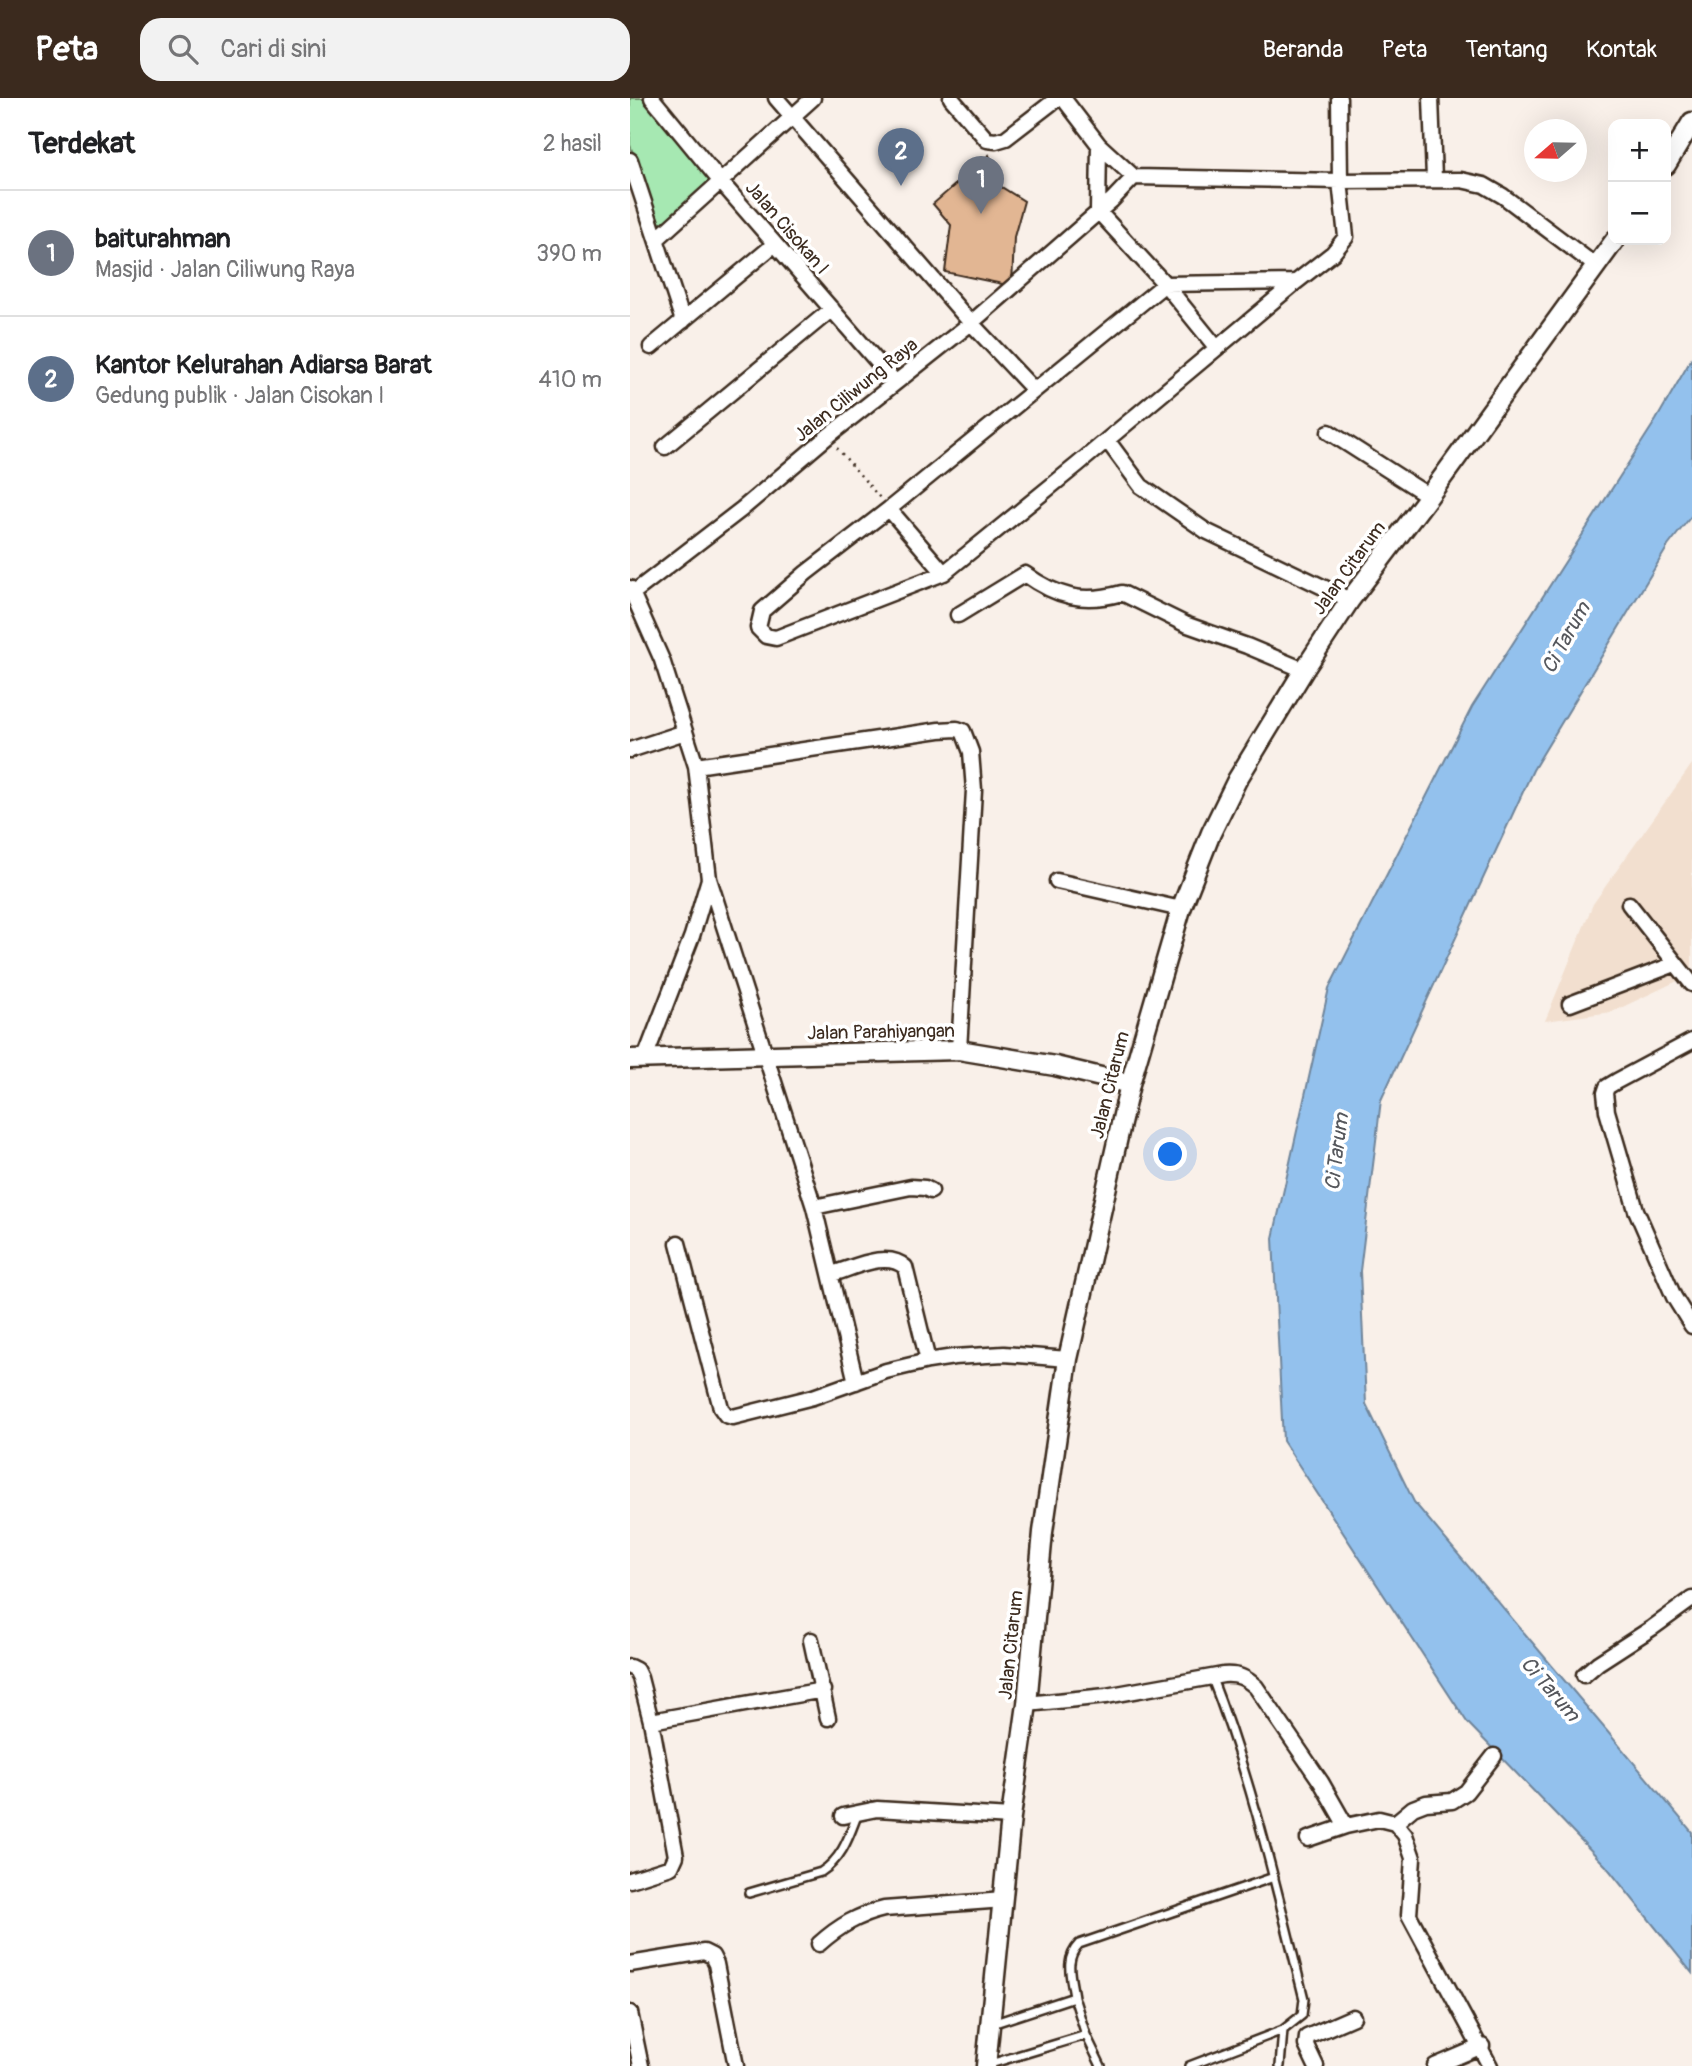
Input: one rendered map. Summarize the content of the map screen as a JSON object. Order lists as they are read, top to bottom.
{
  "streets": {
    "street": [
      "Jalan Cisokan I",
      "Jalan Ciliwung Raya",
      "Jalan Citarum",
      "Jalan Parahiyangan"
    ]
  },
  "crossings": [
    ["Jalan Cisokan I", "Jalan Ciliwung Raya"],
    ["Jalan Citarum", "Jalan Parahiyangan"]
  ],
  "water": ["Ci Tarum"],
  "north": "left",
  "page": {
    "header": "Peta",
    "search": "Cari di sini",
    "nav": [
      "Beranda",
      "Peta",
      "Tentang",
      "Kontak"
    ],
    "heading": ["Terdekat", "2 hasil"],
    "map_buttons": ["+", "−"],
    "pins": ["2", "1"],
    "list": [
      {
        "mark": "1",
        "name": "baiturahman",
        "note": "Masjid · Jalan Ciliwung Raya",
        "value": "390 m"
      },
      {
        "mark": "2",
        "name": "Kantor Kelurahan Adiarsa Barat",
        "note": "Gedung publik · Jalan Cisokan I",
        "value": "410 m"
      }
    ]
  }
}
